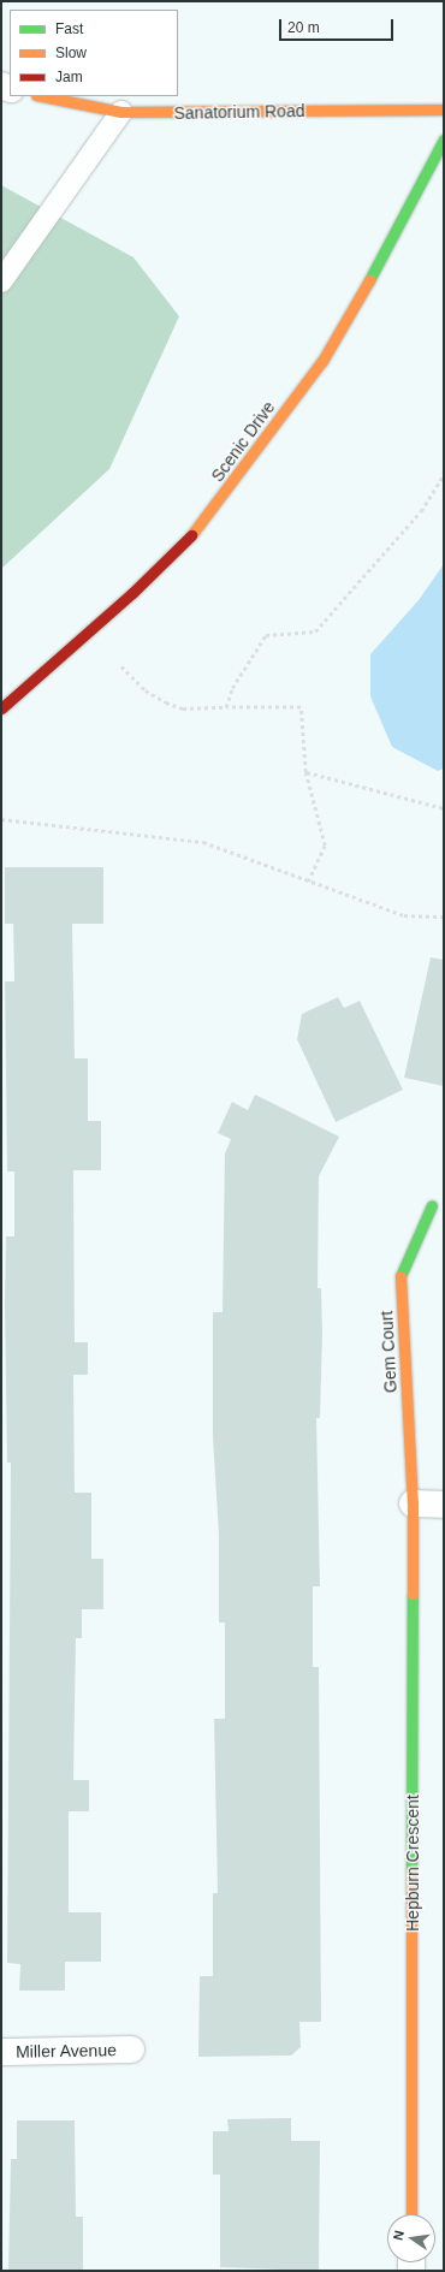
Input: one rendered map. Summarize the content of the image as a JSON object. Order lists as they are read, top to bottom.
{
  "streets": {
    "street": [
      "Sanatorium Road",
      "Scenic Drive",
      "Gem Court",
      "Hepburn Crescent",
      "Miller Avenue"
    ]
  },
  "crossings": [
    ["Gem Court", "Hepburn Crescent"]
  ],
  "legend": ["Fast", "Slow", "Jam"],
  "scale_bar": "20 m",
  "north": "left"
}
